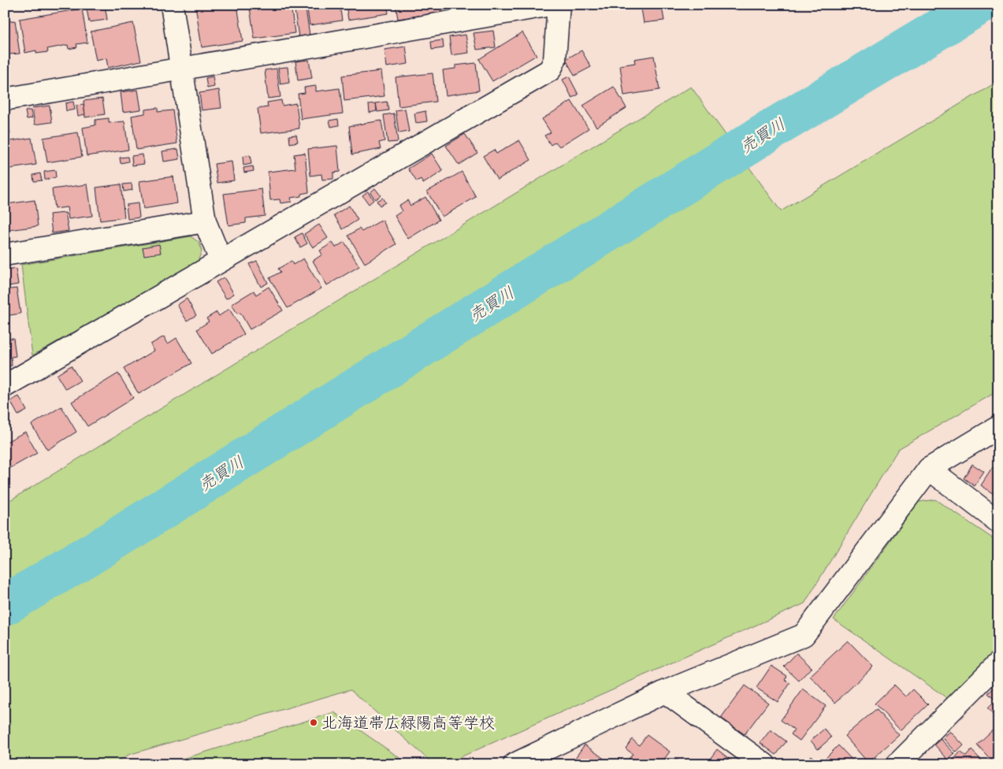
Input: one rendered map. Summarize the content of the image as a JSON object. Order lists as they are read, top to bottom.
{
  "water": ["売買川"],
  "places": ["北海道帯広緑陽高等学校"]
}
